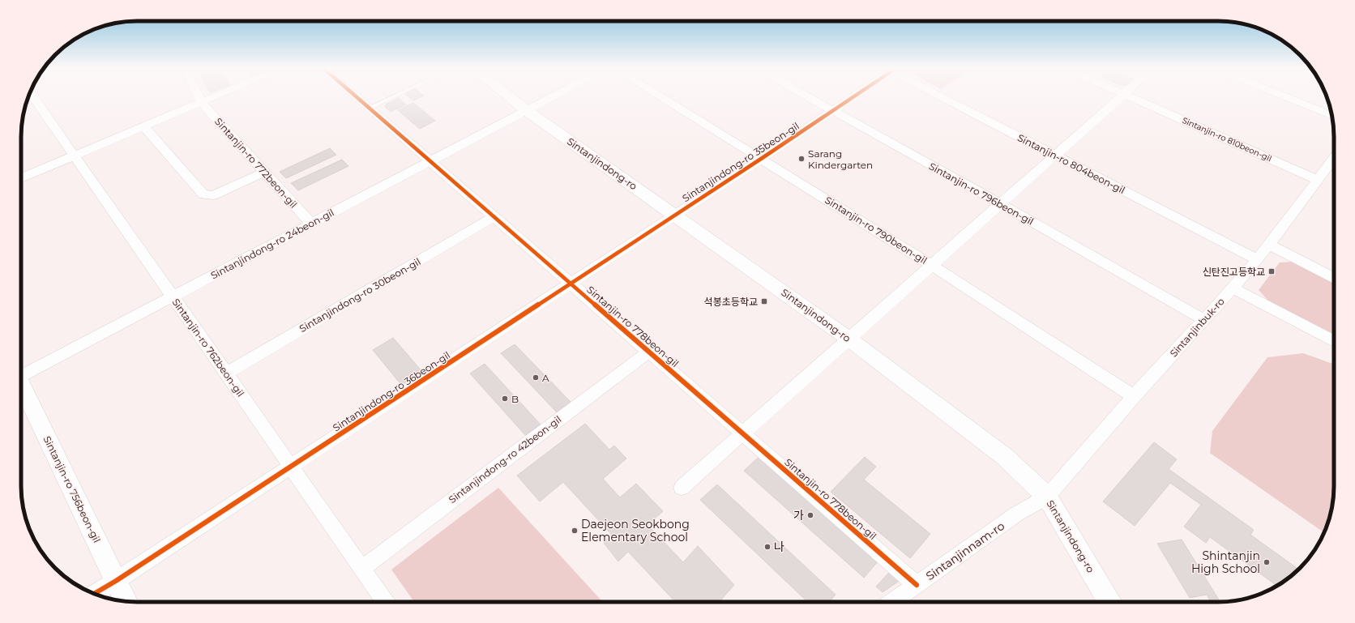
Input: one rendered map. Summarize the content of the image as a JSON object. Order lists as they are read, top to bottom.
{
  "streets": {
    "main road": ["Sintanjindong-ro", "Sintanjin-ro 756beon-gil"],
    "street": [
      "Sintanjin-ro 810beon-gil",
      "Sintanjindong-ro 35beon-gil",
      "Sintanjin-ro 772beon-gil",
      "Sintanjin-ro 804beon-gil",
      "Sintanjin-ro 796beon-gil",
      "Sintanjin-ro 790beon-gil",
      "Sintanjindong-ro 24beon-gil",
      "Sintanjindong-ro 30beon-gil",
      "Sintanjin-ro 778beon-gil",
      "Sintanjinbuk-ro",
      "Sintanjin-ro 762beon-gil",
      "Sintanjindong-ro 36beon-gil",
      "Sintanjindong-ro 42beon-gil",
      "Sintanjinnam-ro"
    ]
  },
  "crossings": [
    ["Sintanjin-ro 810beon-gil", "Sintanjinbuk-ro"],
    ["Sintanjindong-ro 35beon-gil", "Sintanjindong-ro"],
    ["Sintanjindong-ro 35beon-gil", "Sintanjin-ro 796beon-gil"],
    ["Sintanjindong-ro 35beon-gil", "Sintanjin-ro 790beon-gil"],
    ["Sintanjindong-ro 35beon-gil", "Sintanjindong-ro 36beon-gil"],
    ["Sintanjin-ro 772beon-gil", "Sintanjindong-ro 24beon-gil"],
    ["Sintanjindong-ro", "Sintanjindong-ro 24beon-gil"],
    ["Sintanjindong-ro", "Sintanjinbuk-ro"],
    ["Sintanjindong-ro", "Sintanjindong-ro 36beon-gil"],
    ["Sintanjindong-ro", "Sintanjinnam-ro"],
    ["Sintanjin-ro 804beon-gil", "Sintanjinbuk-ro"],
    ["Sintanjin-ro 796beon-gil", "Sintanjinbuk-ro"],
    ["Sintanjin-ro 790beon-gil", "Sintanjinbuk-ro"],
    ["Sintanjindong-ro 24beon-gil", "Sintanjin-ro 778beon-gil"],
    ["Sintanjindong-ro 24beon-gil", "Sintanjin-ro 762beon-gil"],
    ["Sintanjindong-ro 30beon-gil", "Sintanjin-ro 778beon-gil"],
    ["Sintanjindong-ro 30beon-gil", "Sintanjin-ro 762beon-gil"],
    ["Sintanjin-ro 778beon-gil", "Sintanjindong-ro 36beon-gil"],
    ["Sintanjin-ro 778beon-gil", "Sintanjindong-ro 42beon-gil"],
    ["Sintanjin-ro 778beon-gil", "Sintanjinnam-ro"],
    ["Sintanjinbuk-ro", "Sintanjinnam-ro"],
    ["Sintanjin-ro 762beon-gil", "Sintanjindong-ro 36beon-gil"],
    ["Sintanjin-ro 762beon-gil", "Sintanjindong-ro 42beon-gil"],
    ["Sintanjindong-ro 36beon-gil", "Sintanjin-ro 756beon-gil"]
  ],
  "places": {
    "other": [
      "Sarang Kindergarten",
      "A",
      "B",
      "가",
      "Daejeon Seokbong Elementary School",
      "나",
      "Shintanjin High School"
    ],
    "transit": ["신탄진고등학교", "석봉초등학교"]
  }
}
